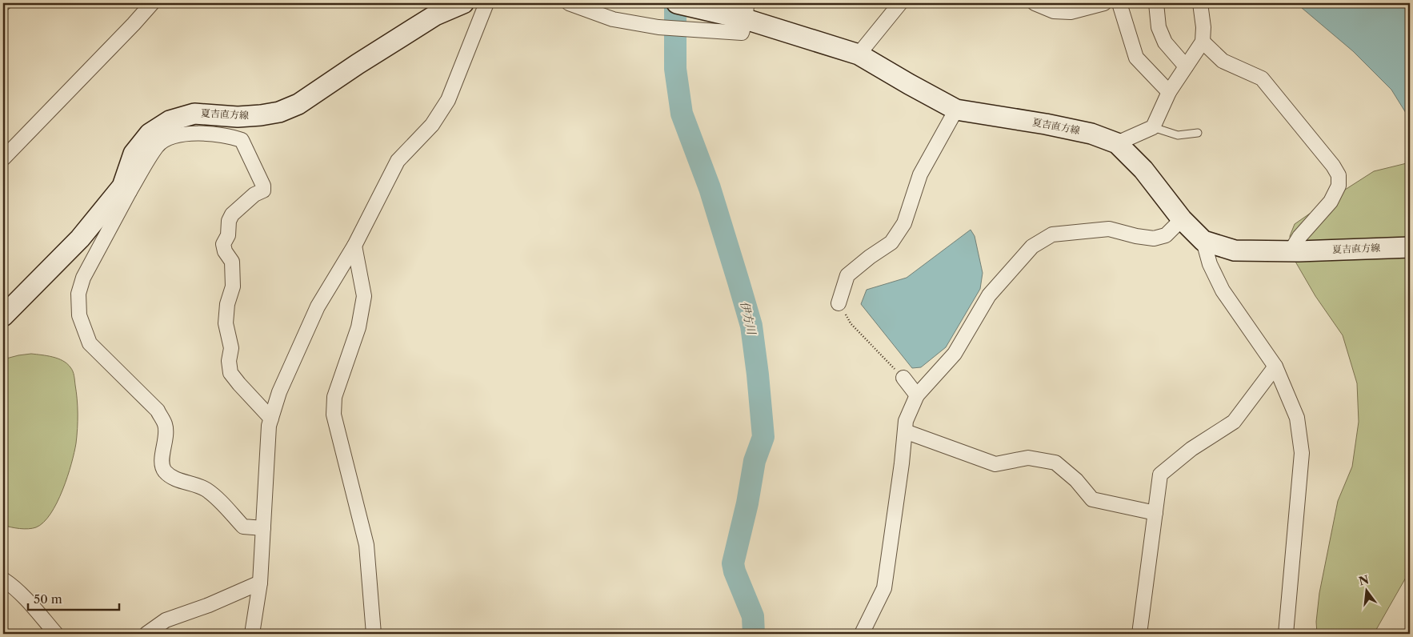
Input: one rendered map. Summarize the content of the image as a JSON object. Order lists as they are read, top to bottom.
{
  "streets": {
    "main road": ["夏吉直方線"]
  },
  "water": ["伊方川"],
  "scale_bar": "50 m",
  "north": "top"
}
